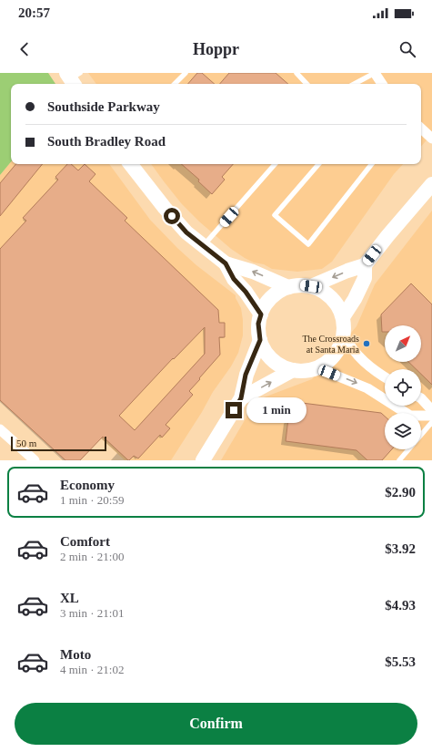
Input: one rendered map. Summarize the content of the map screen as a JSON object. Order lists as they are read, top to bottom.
{
  "places": ["The Crossroads at Santa Maria"],
  "scale_bar": "50 m",
  "north": "top right",
  "page": {
    "status": "20:57",
    "header": "Hoppr",
    "banner": ["Southside Parkway", "South Bradley Road"],
    "bubble": "1 min",
    "scale": "50 m",
    "list": [
      {
        "name": "Economy",
        "note": "1 min · 20:59",
        "value": "$2.90"
      },
      {
        "name": "Comfort",
        "note": "2 min · 21:00",
        "value": "$3.92"
      },
      {
        "name": "XL",
        "note": "3 min · 21:01",
        "value": "$4.93"
      },
      {
        "name": "Moto",
        "note": "4 min · 21:02",
        "value": "$5.53"
      }
    ],
    "buttons": "Confirm"
  }
}
